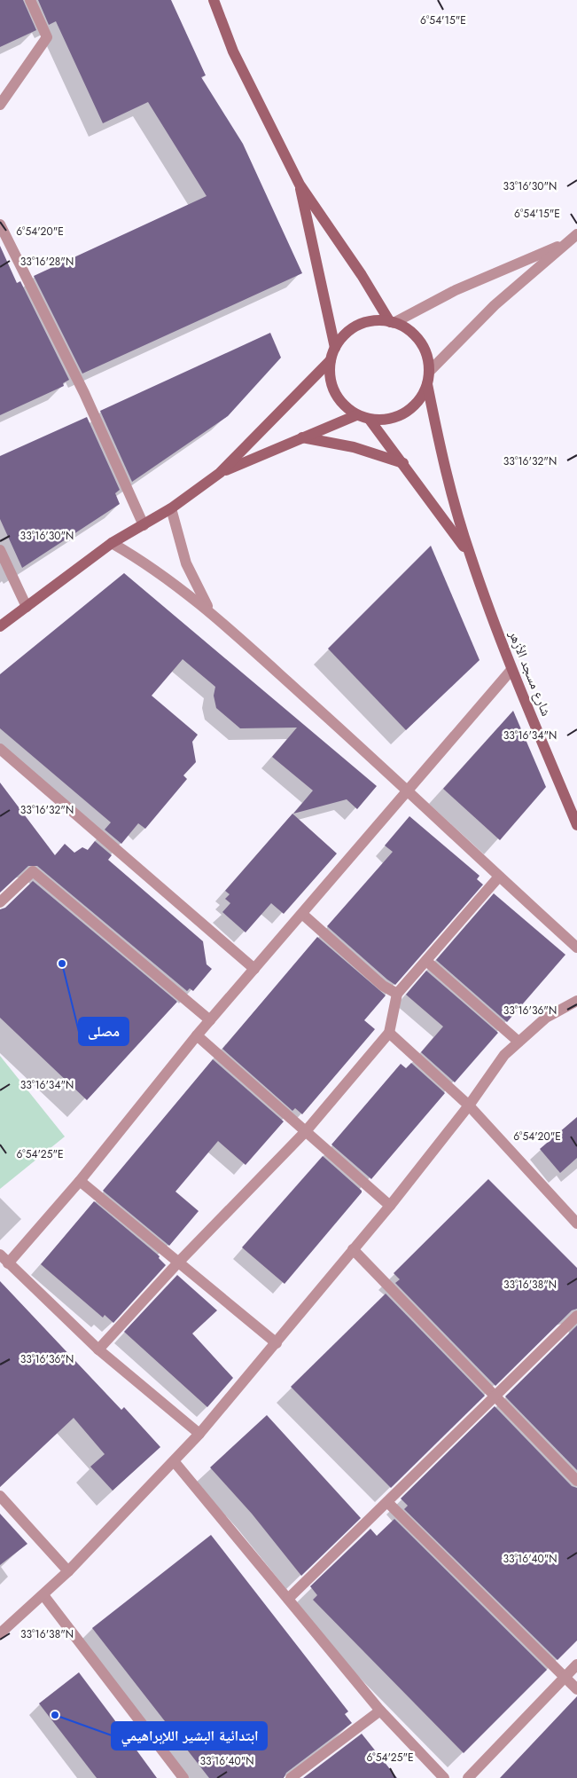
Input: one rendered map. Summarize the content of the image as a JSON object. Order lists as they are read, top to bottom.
{
  "streets": {
    "street": ["شارع مسجد الأزهر"]
  },
  "places": ["مصلى", "ابتدائية البشير اللإبراهيمي"],
  "coordinates": [
    "6°54'15\"E",
    "33°16'30\"N",
    "6°54'20\"E",
    "33°16'28\"N",
    "33°16'32\"N",
    "33°16'34\"N",
    "33°16'36\"N",
    "6°54'25\"E",
    "33°16'38\"N",
    "33°16'40\"N"
  ]
}
